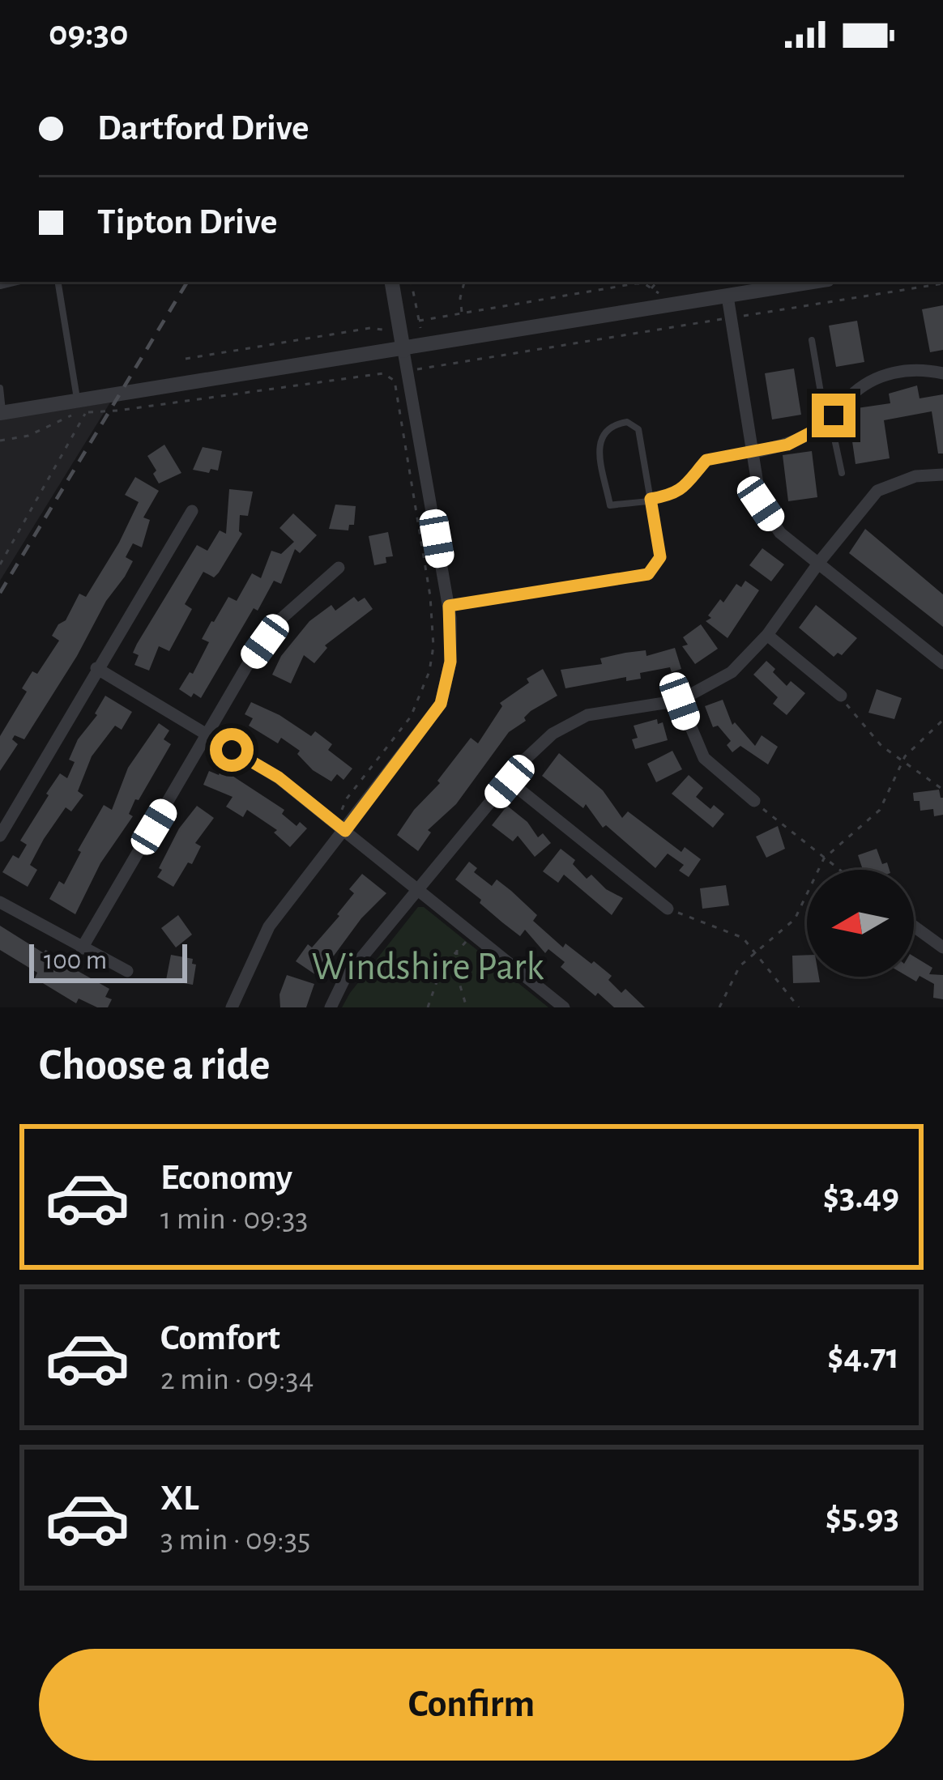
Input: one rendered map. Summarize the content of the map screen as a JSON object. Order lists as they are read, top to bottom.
{
  "parks": ["Windshire Park"],
  "scale_bar": "100 m",
  "north": "left",
  "page": {
    "status": "09:30",
    "banner": ["Dartford Drive", "Tipton Drive"],
    "scale": "100 m",
    "heading": "Choose a ride",
    "list": [
      {
        "name": "Economy",
        "note": "1 min · 09:33",
        "value": "$3.49"
      },
      {
        "name": "Comfort",
        "note": "2 min · 09:34",
        "value": "$4.71"
      },
      {
        "name": "XL",
        "note": "3 min · 09:35",
        "value": "$5.93"
      }
    ],
    "buttons": "Confirm"
  }
}
